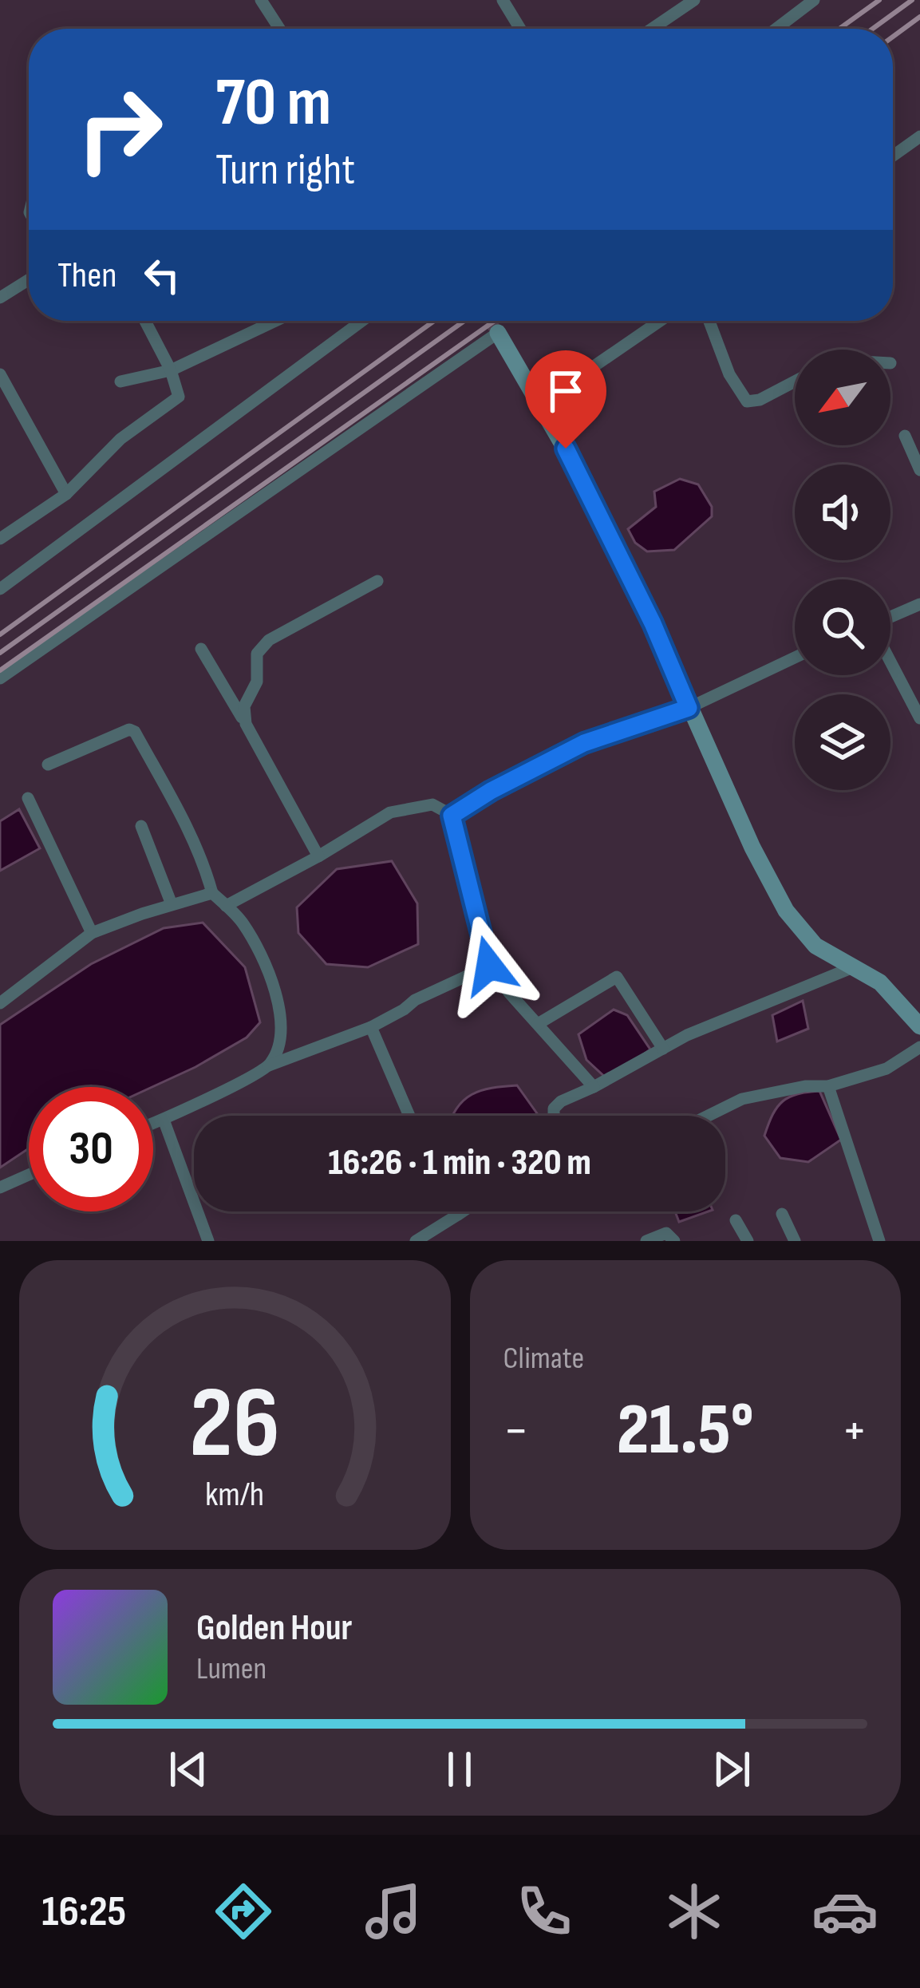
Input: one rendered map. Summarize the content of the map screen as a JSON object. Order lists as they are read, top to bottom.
{
  "north": "bottom left",
  "page": {
    "turn": ["70 m", "Turn right"],
    "then": "Then",
    "limit": "30",
    "trip": "16:26 · 1 min · 320 m",
    "tile": "Climate",
    "heat": ["−", "21.5°", "+"],
    "song": ["Golden Hour", "Lumen"],
    "tabs": "16:25",
    "gauge": ["26", "km/h"]
  }
}
